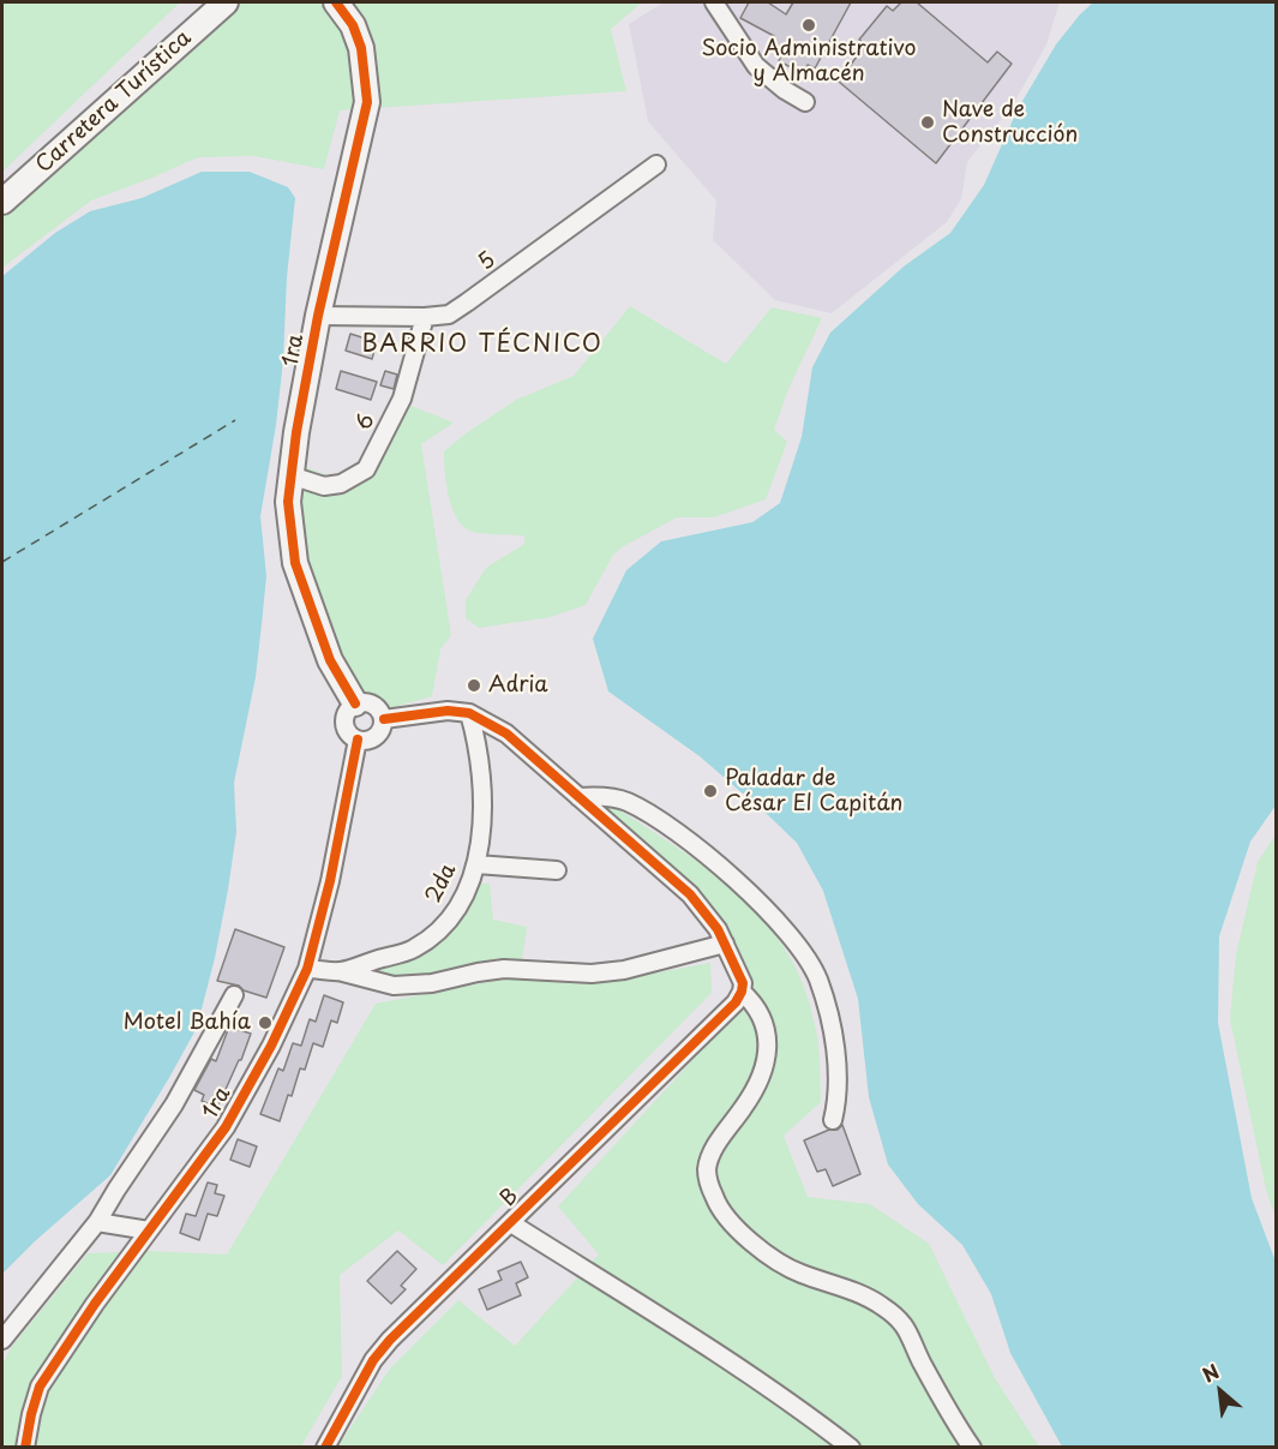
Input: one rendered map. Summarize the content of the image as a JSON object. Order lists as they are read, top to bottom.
{
  "streets": {
    "street": [
      "Carretera Turística",
      "5",
      "1ra",
      "6",
      "2da",
      "B"
    ]
  },
  "crossings": [
    ["5", "1ra"],
    ["5", "6"],
    ["1ra", "6"],
    ["1ra", "2da"]
  ],
  "districts": ["BARRIO TÉCNICO"],
  "places": [
    "Socio Administrativo y Almacén",
    "Nave de Construcción",
    "Adria",
    "Paladar de César El Capitán",
    "Motel Bahía"
  ],
  "north": "top left"
}
